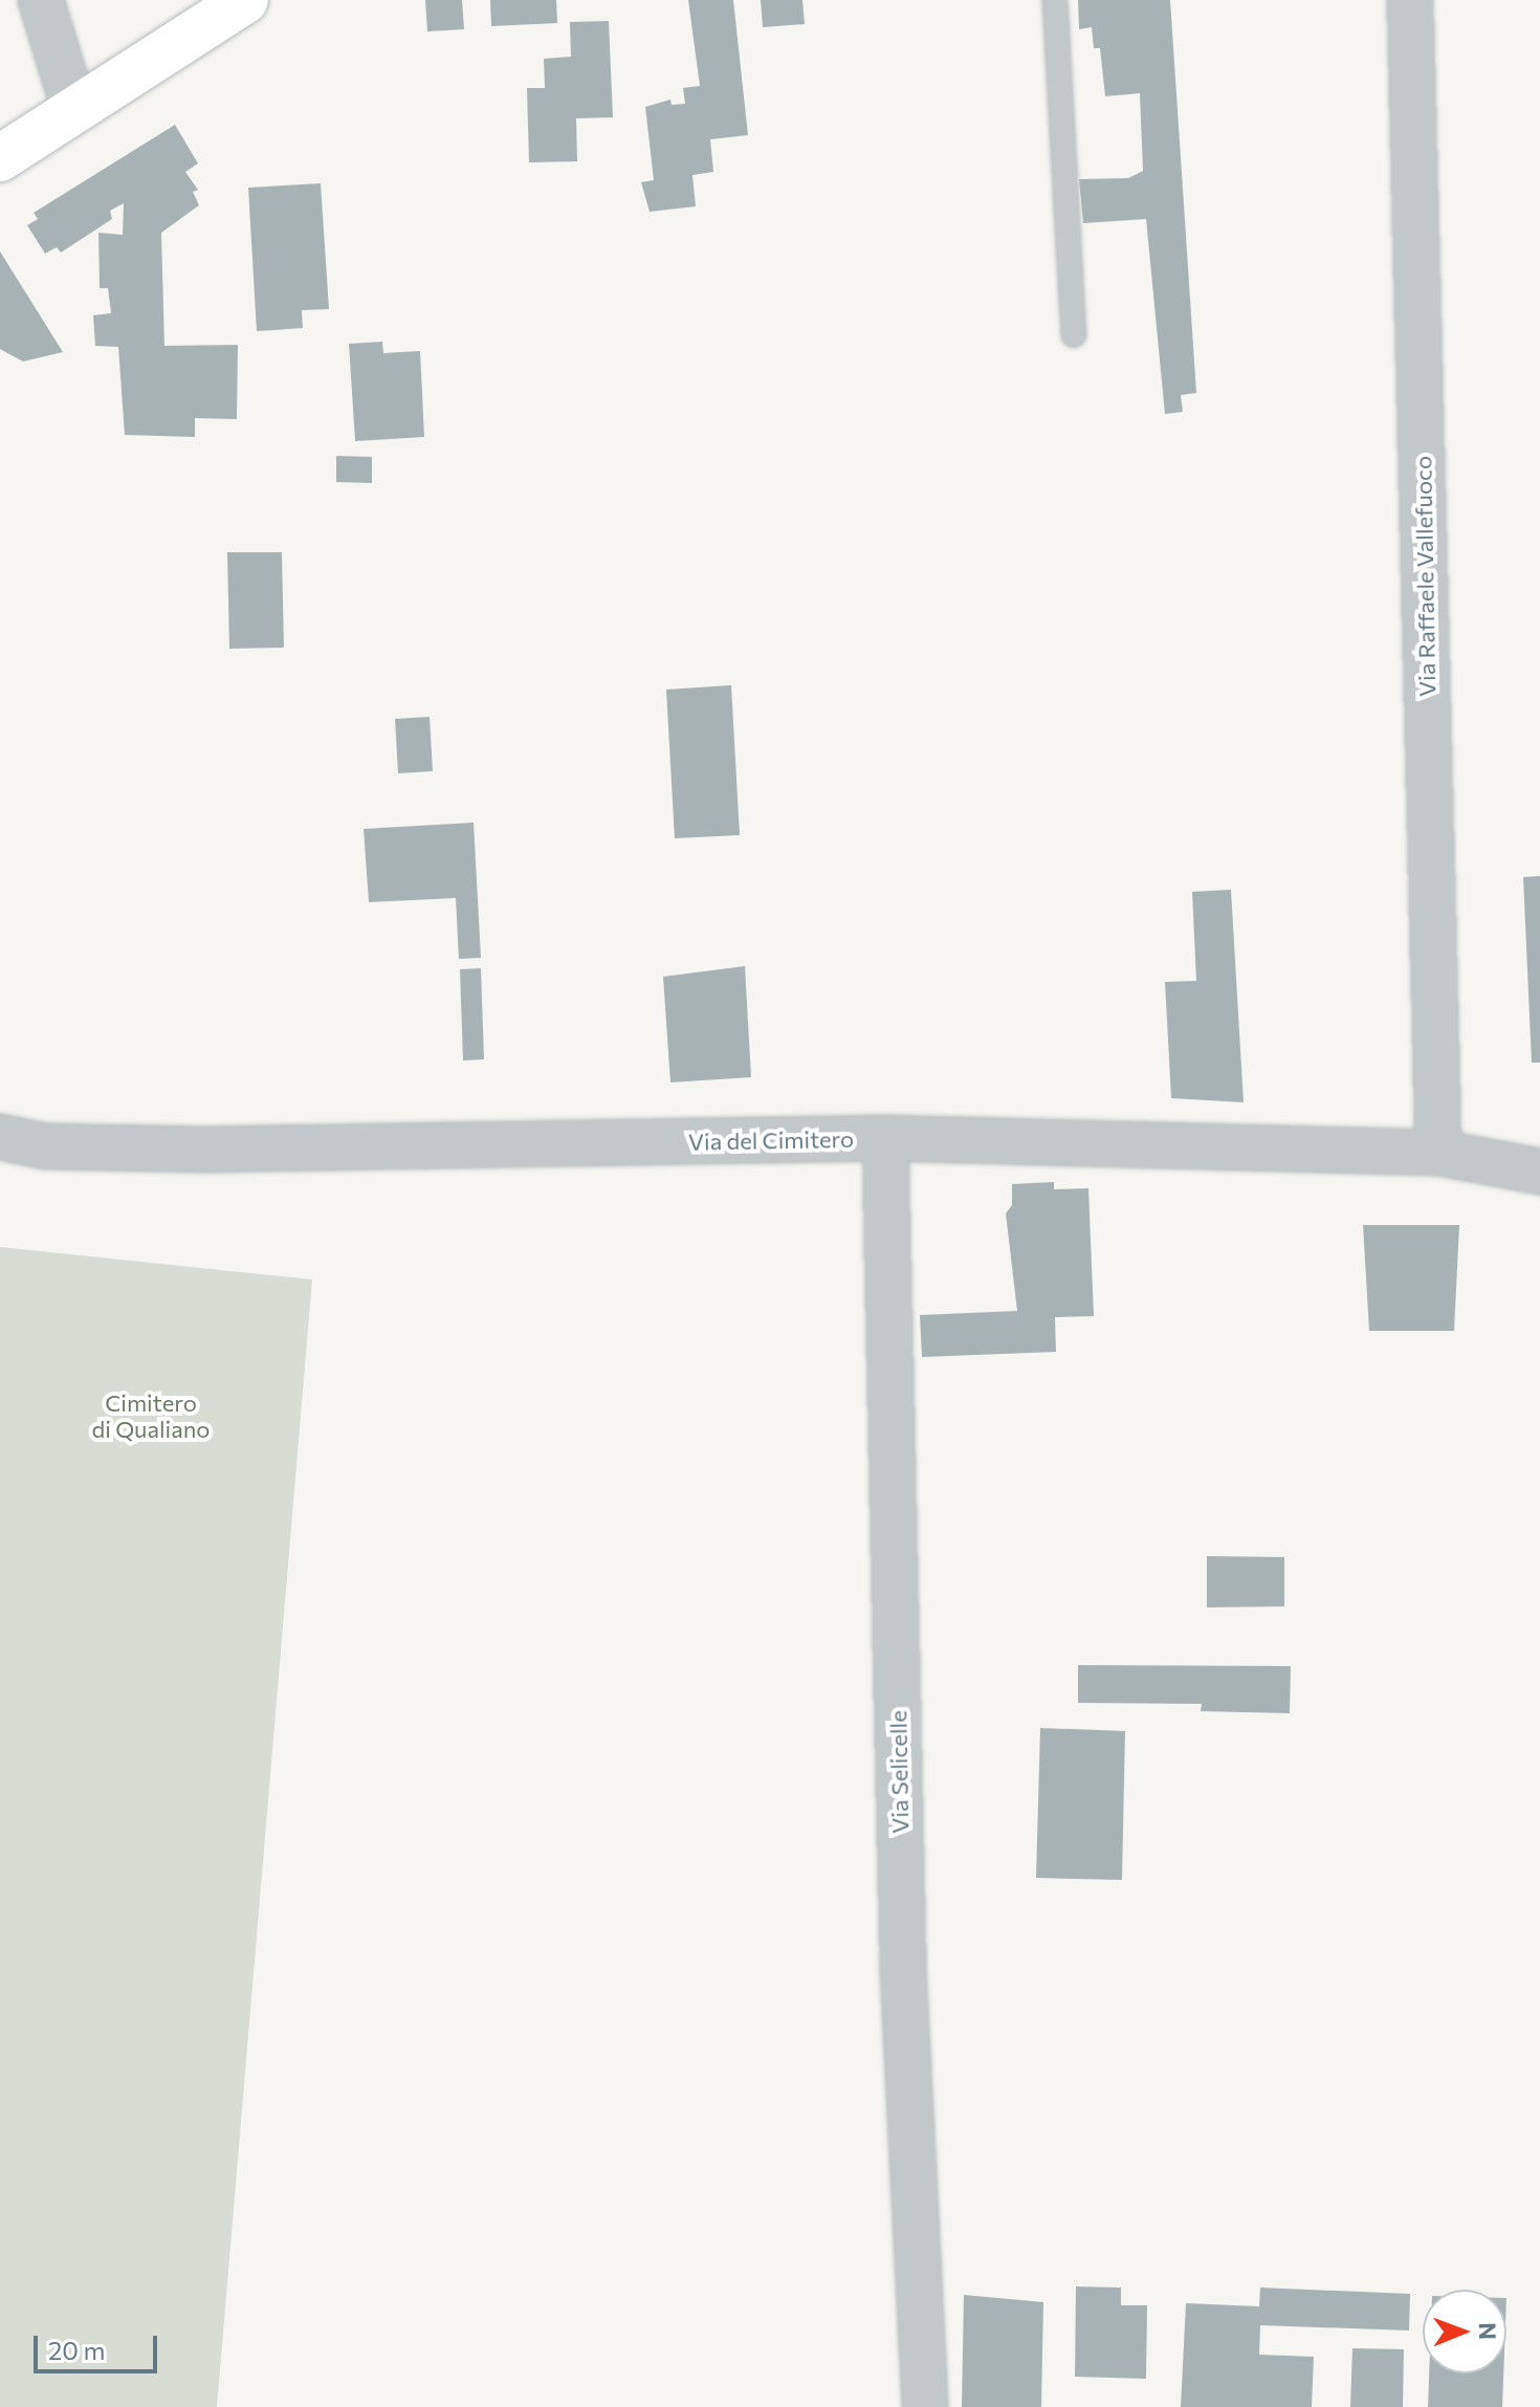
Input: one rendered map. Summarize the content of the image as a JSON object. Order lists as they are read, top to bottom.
{
  "streets": {
    "street": ["Via Raffaele Vallefuoco", "Via del Cimitero", "Via Selicelle"]
  },
  "crossings": [
    ["Via Raffaele Vallefuoco", "Via del Cimitero"],
    ["Via del Cimitero", "Via Selicelle"]
  ],
  "parks": ["Cimitero di Qualiano"],
  "scale_bar": "20 m",
  "north": "right"
}
